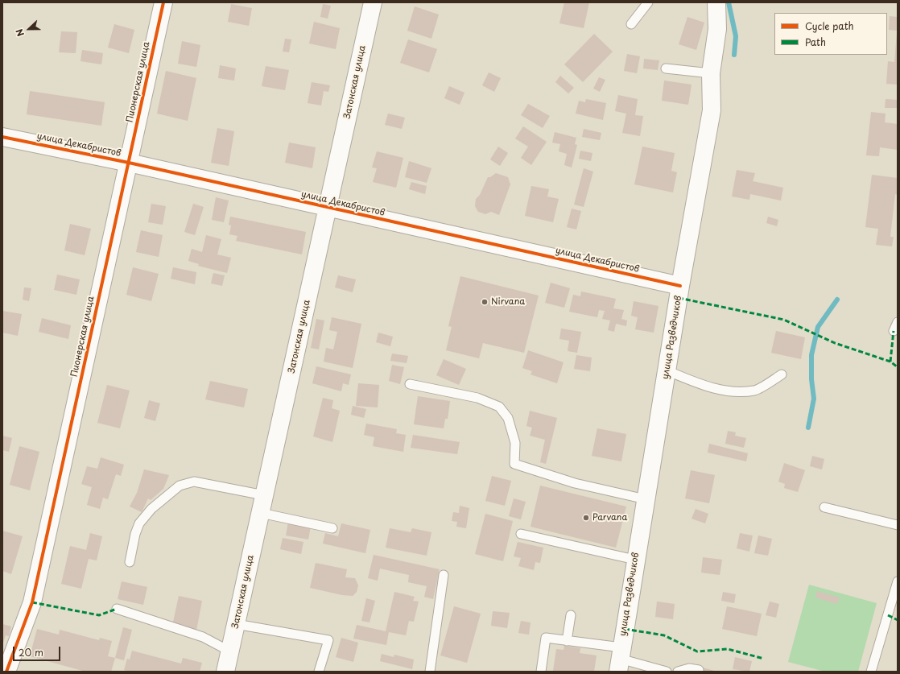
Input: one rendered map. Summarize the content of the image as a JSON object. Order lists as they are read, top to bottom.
{
  "streets": {
    "street": [
      "Пионерская улица",
      "Затонская улица",
      "улица Декабристов",
      "улица Разведчиков"
    ]
  },
  "crossings": [
    ["Пионерская улица", "улица Декабристов"],
    ["Затонская улица", "улица Декабристов"],
    ["улица Декабристов", "улица Разведчиков"]
  ],
  "places": ["Nirvana", "Parvana"],
  "legend": ["Cycle path", "Path"],
  "scale_bar": "20 m",
  "north": "left"
}
